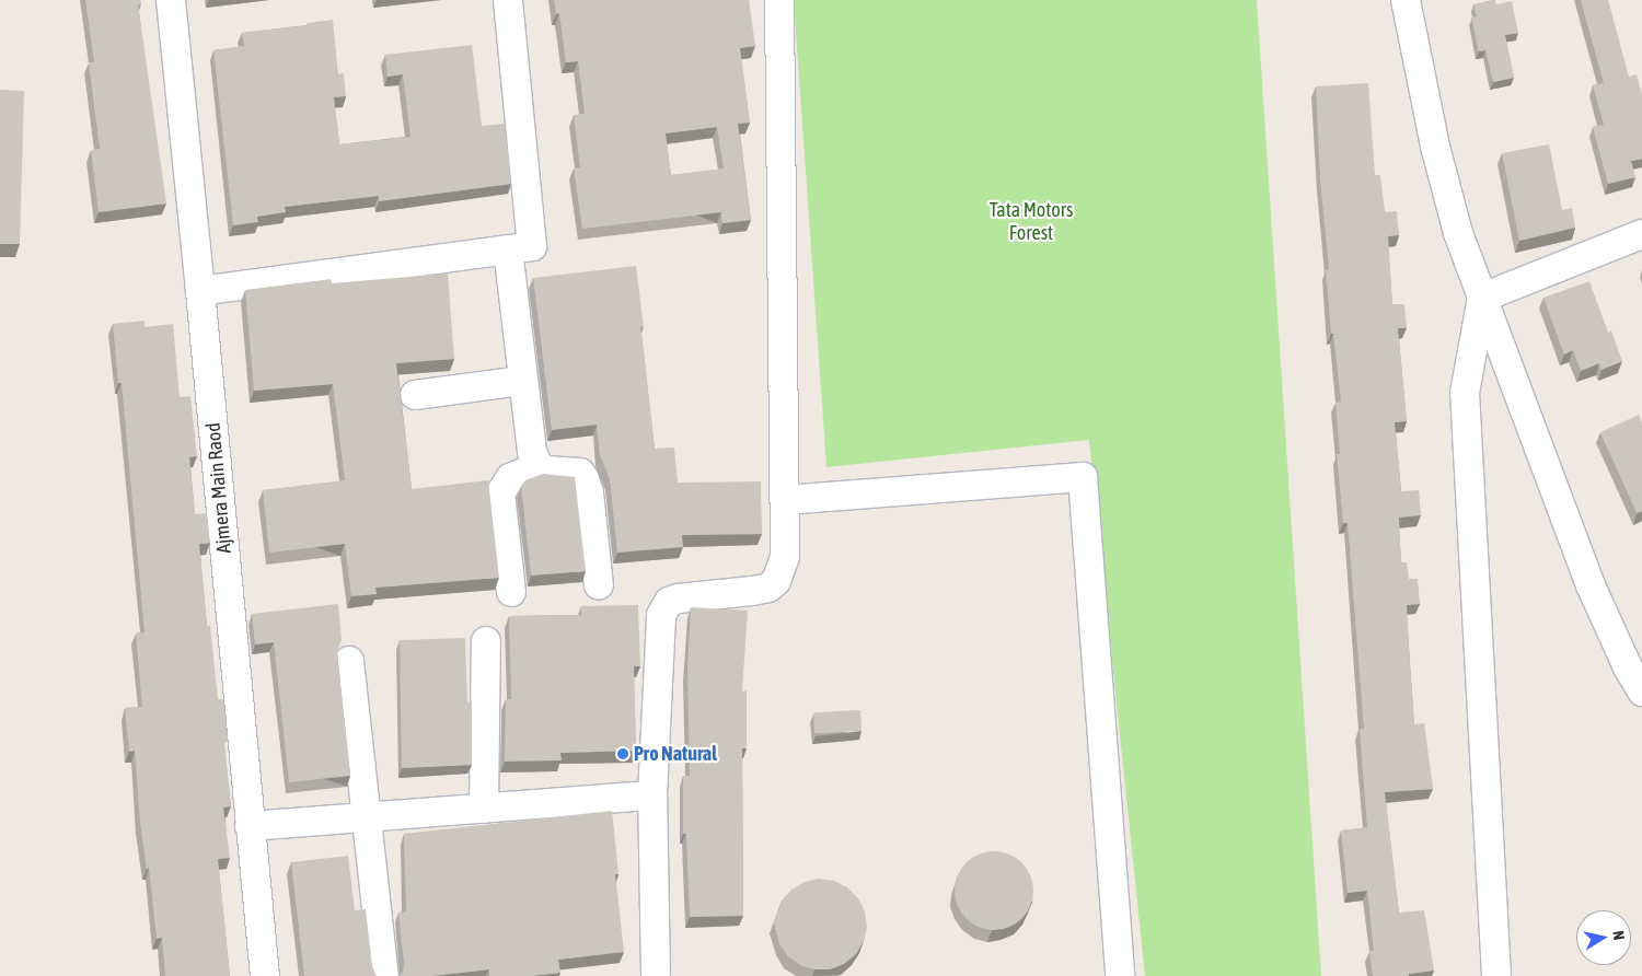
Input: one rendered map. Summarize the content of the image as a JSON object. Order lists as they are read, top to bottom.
{
  "streets": {
    "street": ["Ajmera Main Raod"]
  },
  "parks": ["Tata Motors Forest"],
  "places": ["Pro Natural"],
  "north": "right"
}
